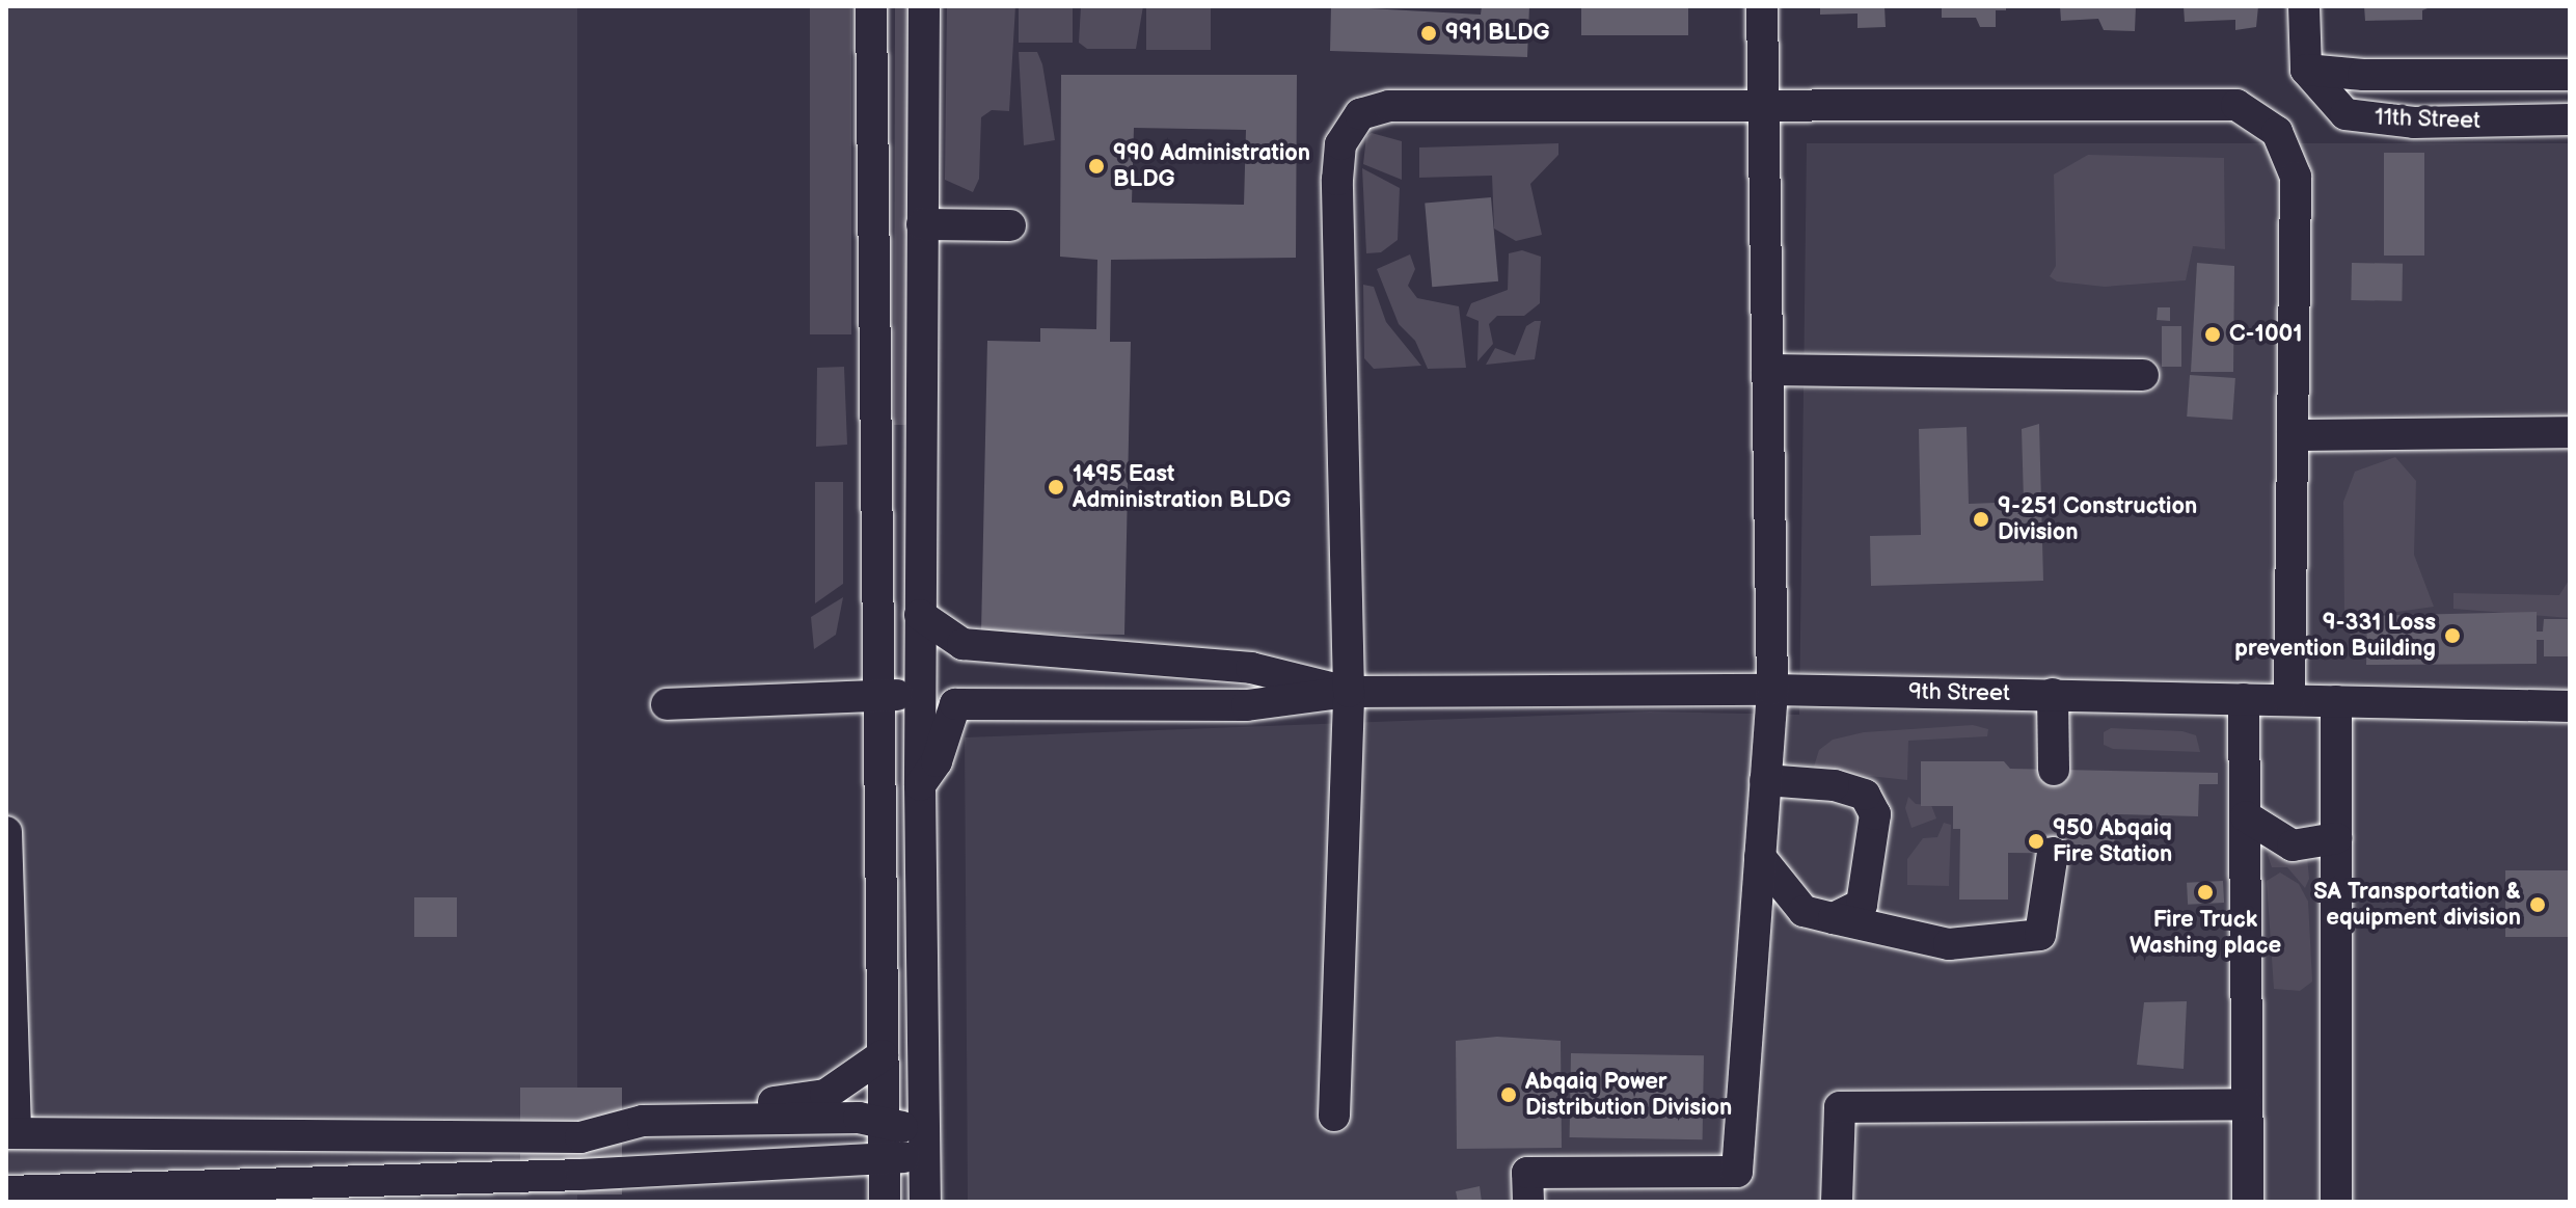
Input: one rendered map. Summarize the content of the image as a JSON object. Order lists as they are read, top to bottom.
{
  "streets": {
    "street": ["11th Street", "9th Street"]
  },
  "places": [
    "991 BLDG",
    "990 Administration BLDG",
    "C-1001",
    "1495 East Administration BLDG",
    "9-251 Construction Division",
    "9-331 Loss prevention Building",
    "950 Abqaiq Fire Station",
    "Fire Truck Washing place",
    "SA Transportation & equipment division",
    "Abqaiq Power Distribution Division"
  ]
}
